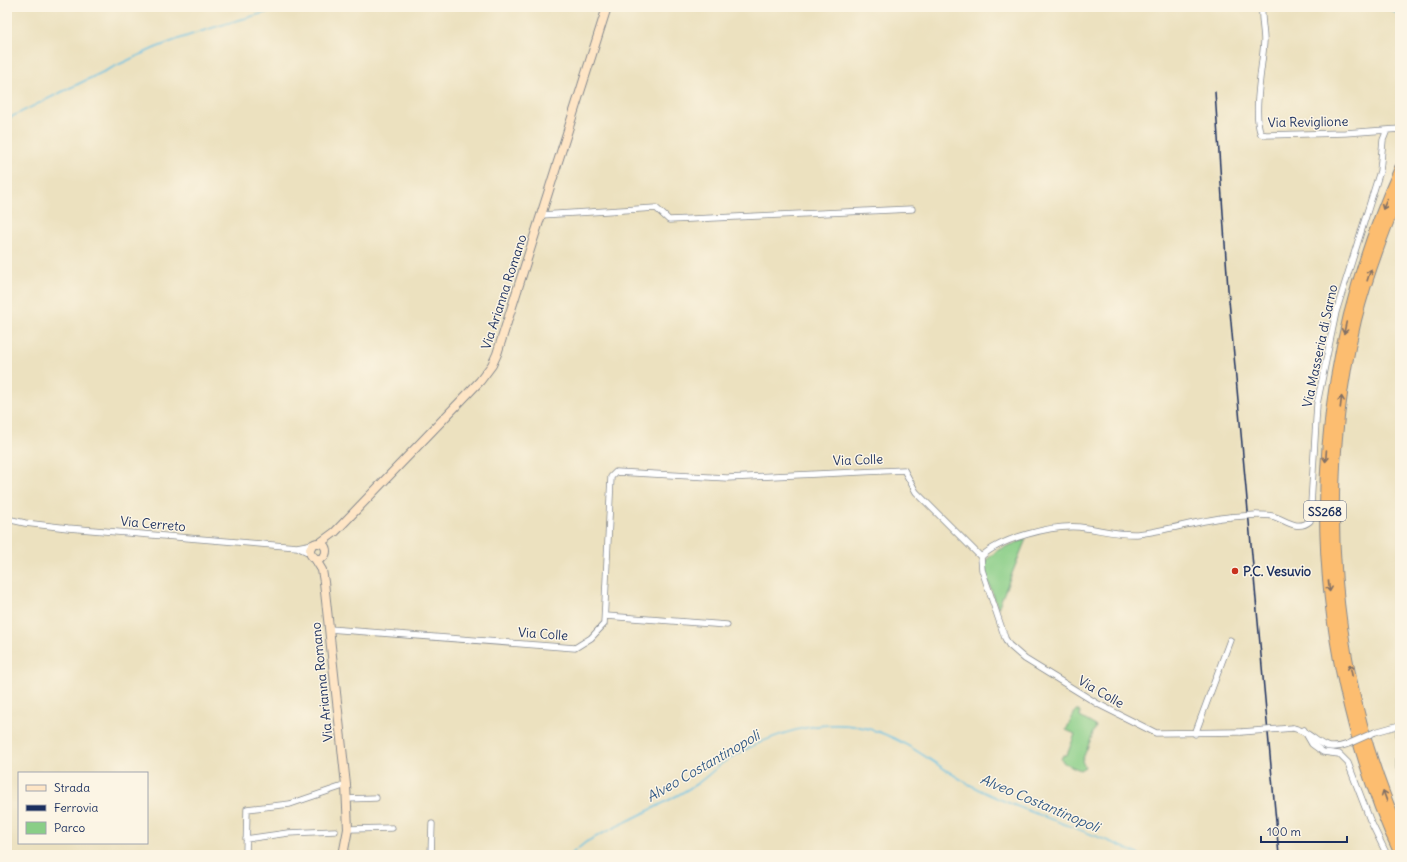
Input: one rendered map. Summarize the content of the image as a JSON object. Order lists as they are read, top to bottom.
{
  "streets": {
    "highway": ["SS268"],
    "street": [
      "Via Reviglione",
      "Via Arianna Romano",
      "Via Masseria di Sarno",
      "Via Colle",
      "Via Cerreto"
    ]
  },
  "crossings": [
    ["Via Reviglione", "Via Masseria di Sarno"],
    ["Via Arianna Romano", "Via Colle"],
    ["Via Arianna Romano", "Via Cerreto"],
    ["Via Masseria di Sarno", "Via Colle"]
  ],
  "water": ["Alveo Costantinopoli"],
  "places": ["P.C. Vesuvio"],
  "legend": ["Strada", "Ferrovia", "Parco"],
  "scale_bar": "100 m"
}
